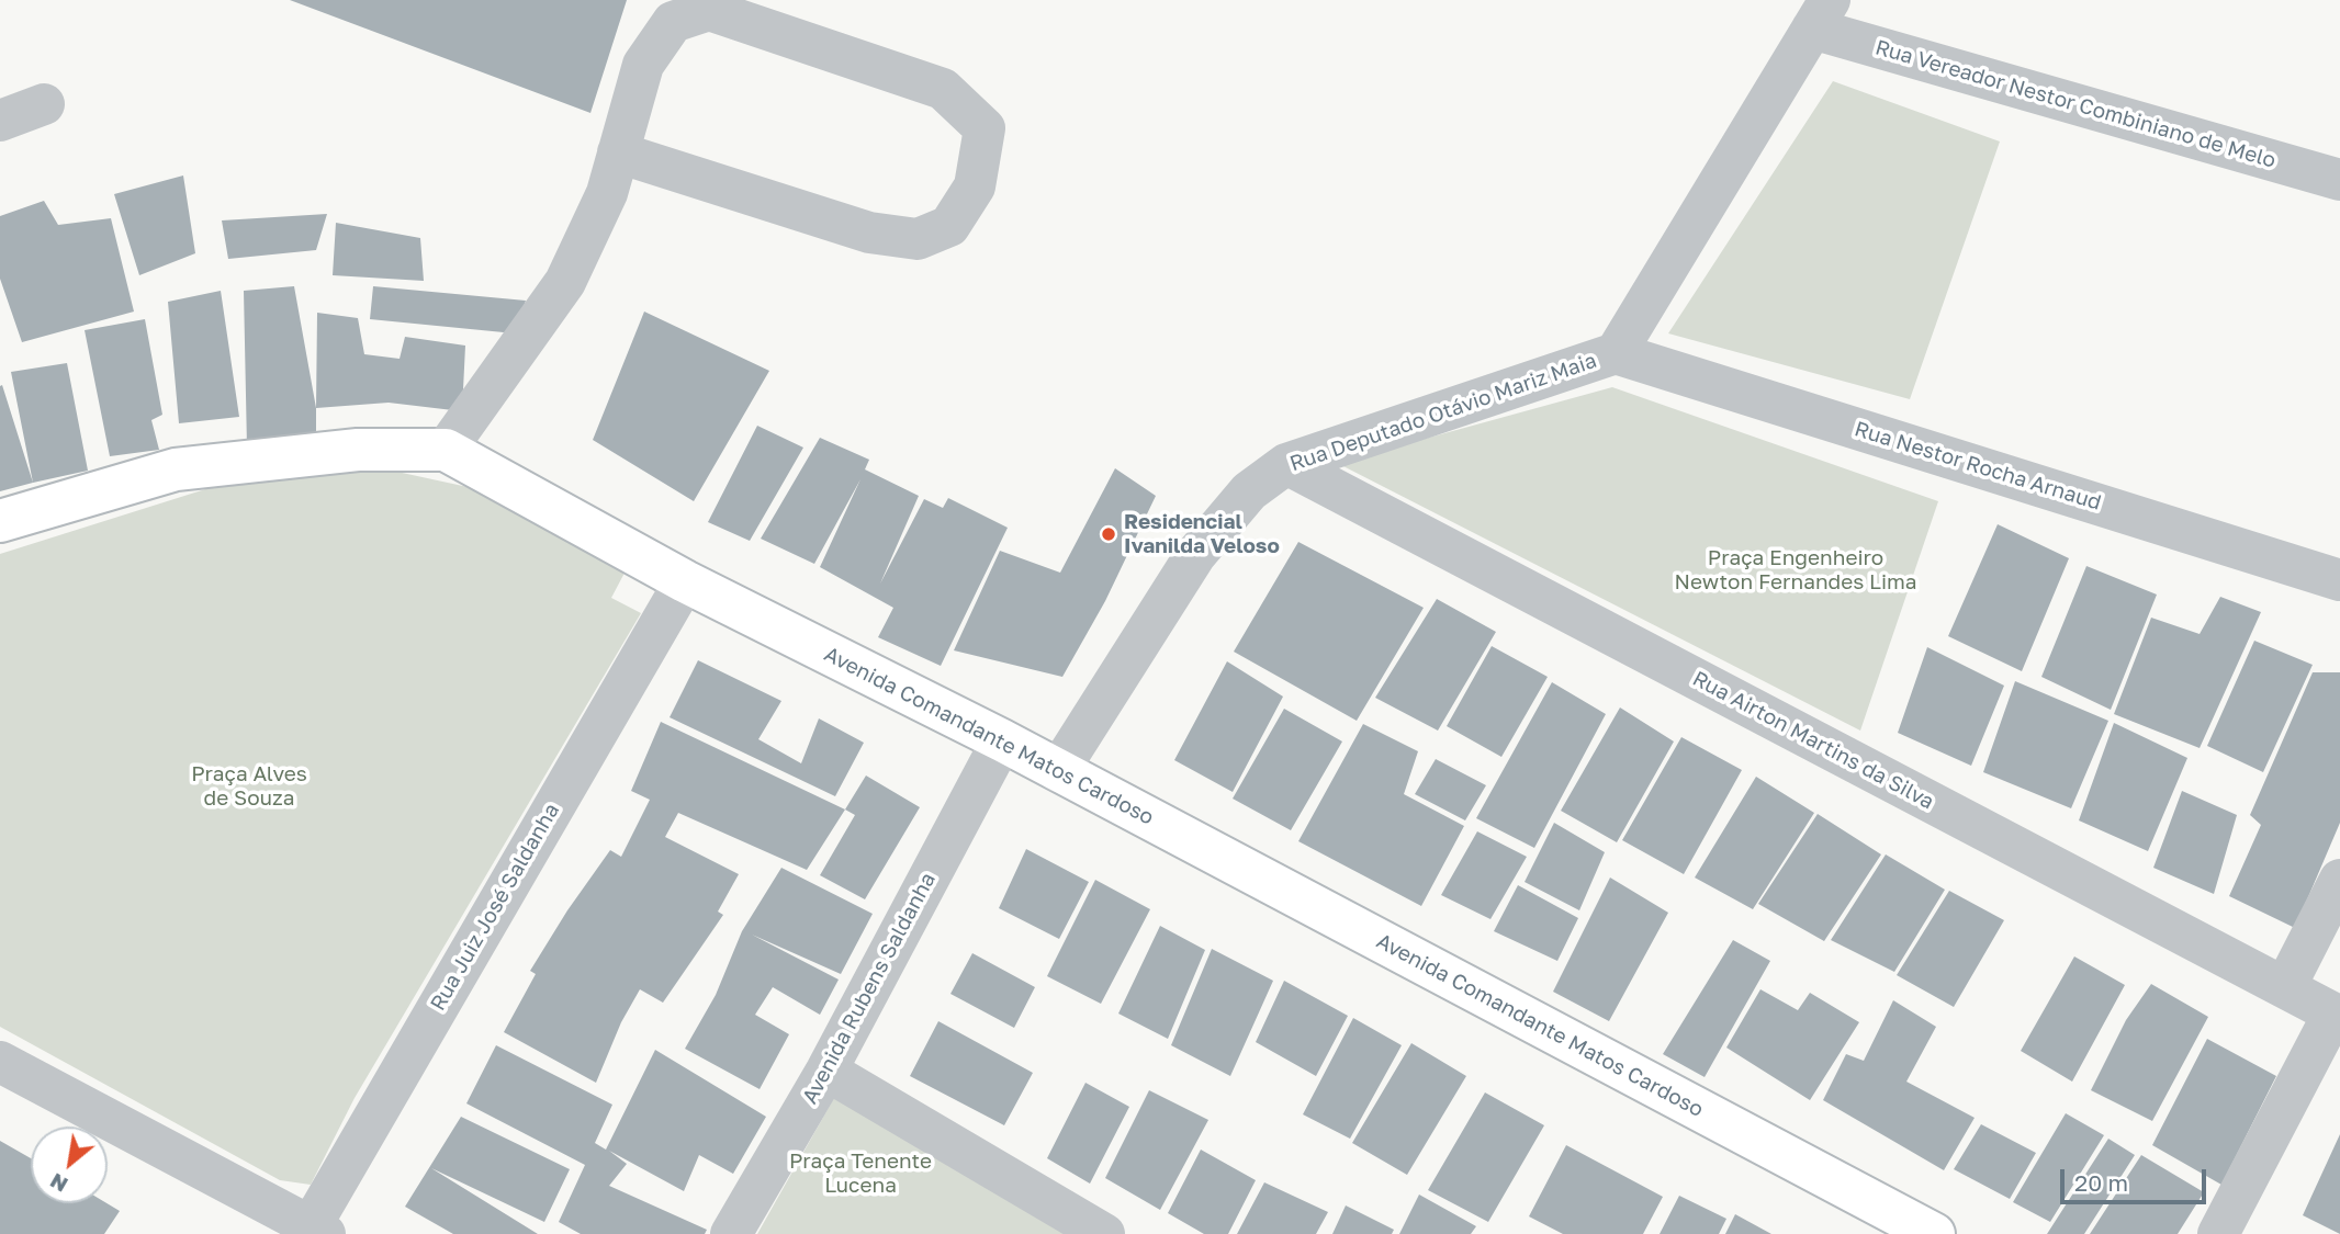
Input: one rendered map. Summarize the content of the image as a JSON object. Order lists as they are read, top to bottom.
{
  "streets": {
    "main road": ["Avenida Comandante Matos Cardoso"],
    "street": [
      "Rua Vereador Nestor Combiniano de Melo",
      "Rua Deputado Otávio Mariz Maia",
      "Rua Nestor Rocha Arnaud",
      "Rua Airton Martins da Silva",
      "Rua Juiz José Saldanha",
      "Avenida Rubens Saldanha"
    ]
  },
  "crossings": [
    ["Rua Vereador Nestor Combiniano de Melo", "Rua Deputado Otávio Mariz Maia"],
    ["Rua Deputado Otávio Mariz Maia", "Rua Nestor Rocha Arnaud"],
    ["Rua Deputado Otávio Mariz Maia", "Avenida Comandante Matos Cardoso"],
    ["Rua Deputado Otávio Mariz Maia", "Rua Airton Martins da Silva"],
    ["Avenida Comandante Matos Cardoso", "Rua Juiz José Saldanha"],
    ["Avenida Comandante Matos Cardoso", "Avenida Rubens Saldanha"]
  ],
  "parks": ["Praça Engenheiro Newton Fernandes Lima", "Praça Alves de Souza", "Praça Tenente Lucena"],
  "places": ["Residencial Ivanilda Veloso"],
  "scale_bar": "20 m",
  "north": "bottom left"
}
